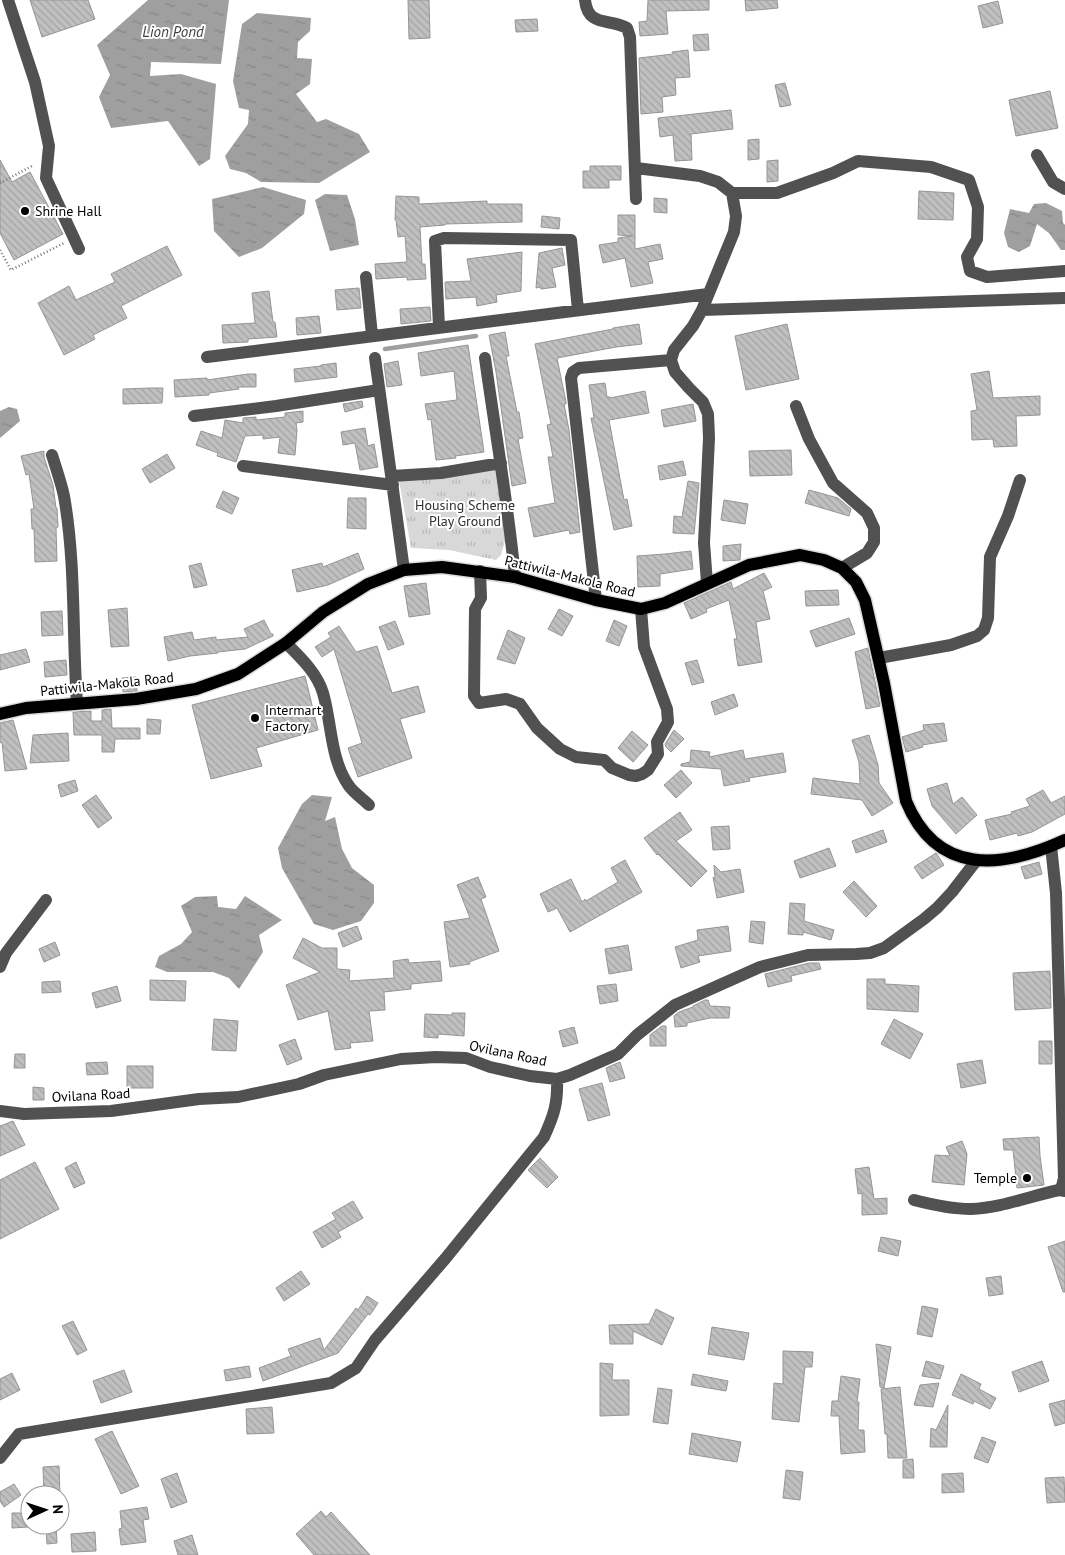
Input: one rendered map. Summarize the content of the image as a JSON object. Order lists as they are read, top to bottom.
{
  "streets": {
    "main road": ["Pattiwila-Makola Road"],
    "street": ["Ovilana Road"]
  },
  "crossings": [
    ["Pattiwila-Makola Road", "Ovilana Road"]
  ],
  "water": ["Lion Pond"],
  "parks": ["Housing Scheme Play Ground"],
  "places": ["Shrine Hall", "Intermart Factory", "Temple"],
  "north": "right"
}
